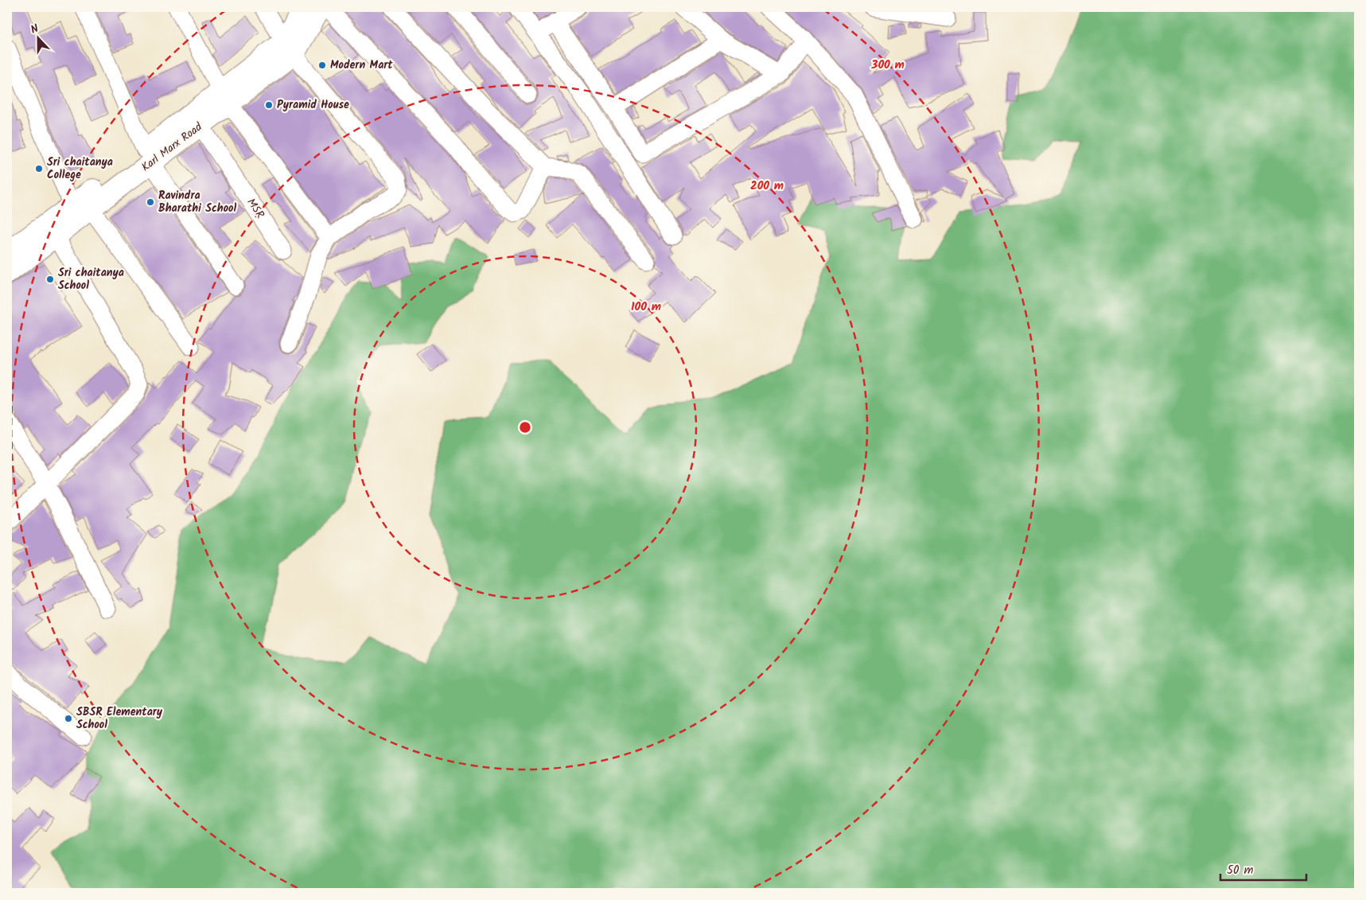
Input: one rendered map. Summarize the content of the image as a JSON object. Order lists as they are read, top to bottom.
{
  "streets": {
    "main road": ["Karl Marx Road"],
    "street": ["MSR"]
  },
  "crossings": [
    ["Karl Marx Road", "MSR"]
  ],
  "places": [
    "Modern Mart",
    "Pyramid House",
    "Sri chaitanya College",
    "Ravindra Bharathi School",
    "Sri chaitanya School",
    "SBSR Elementary School"
  ],
  "scale_bar": "50 m",
  "north": "top",
  "rings": ["300 m", "200 m", "100 m"]
}
